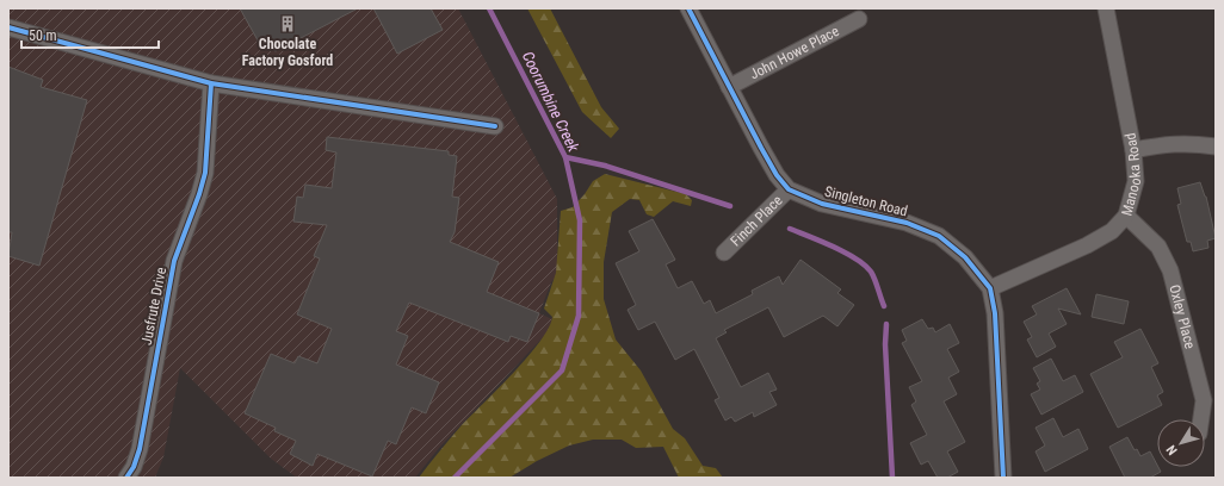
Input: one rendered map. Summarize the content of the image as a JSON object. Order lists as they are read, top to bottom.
{
  "streets": {
    "street": [
      "John Howe Place",
      "Manooka Road",
      "Singleton Road",
      "Finch Place",
      "Jusfrute Drive",
      "Oxley Place"
    ]
  },
  "crossings": [
    ["John Howe Place", "Singleton Road"],
    ["Manooka Road", "Singleton Road"],
    ["Manooka Road", "Oxley Place"],
    ["Singleton Road", "Finch Place"]
  ],
  "water": ["Coorumbine Creek"],
  "places": {
    "building": ["Chocolate Factory Gosford"]
  },
  "scale_bar": "50 m",
  "north": "bottom left"
}
